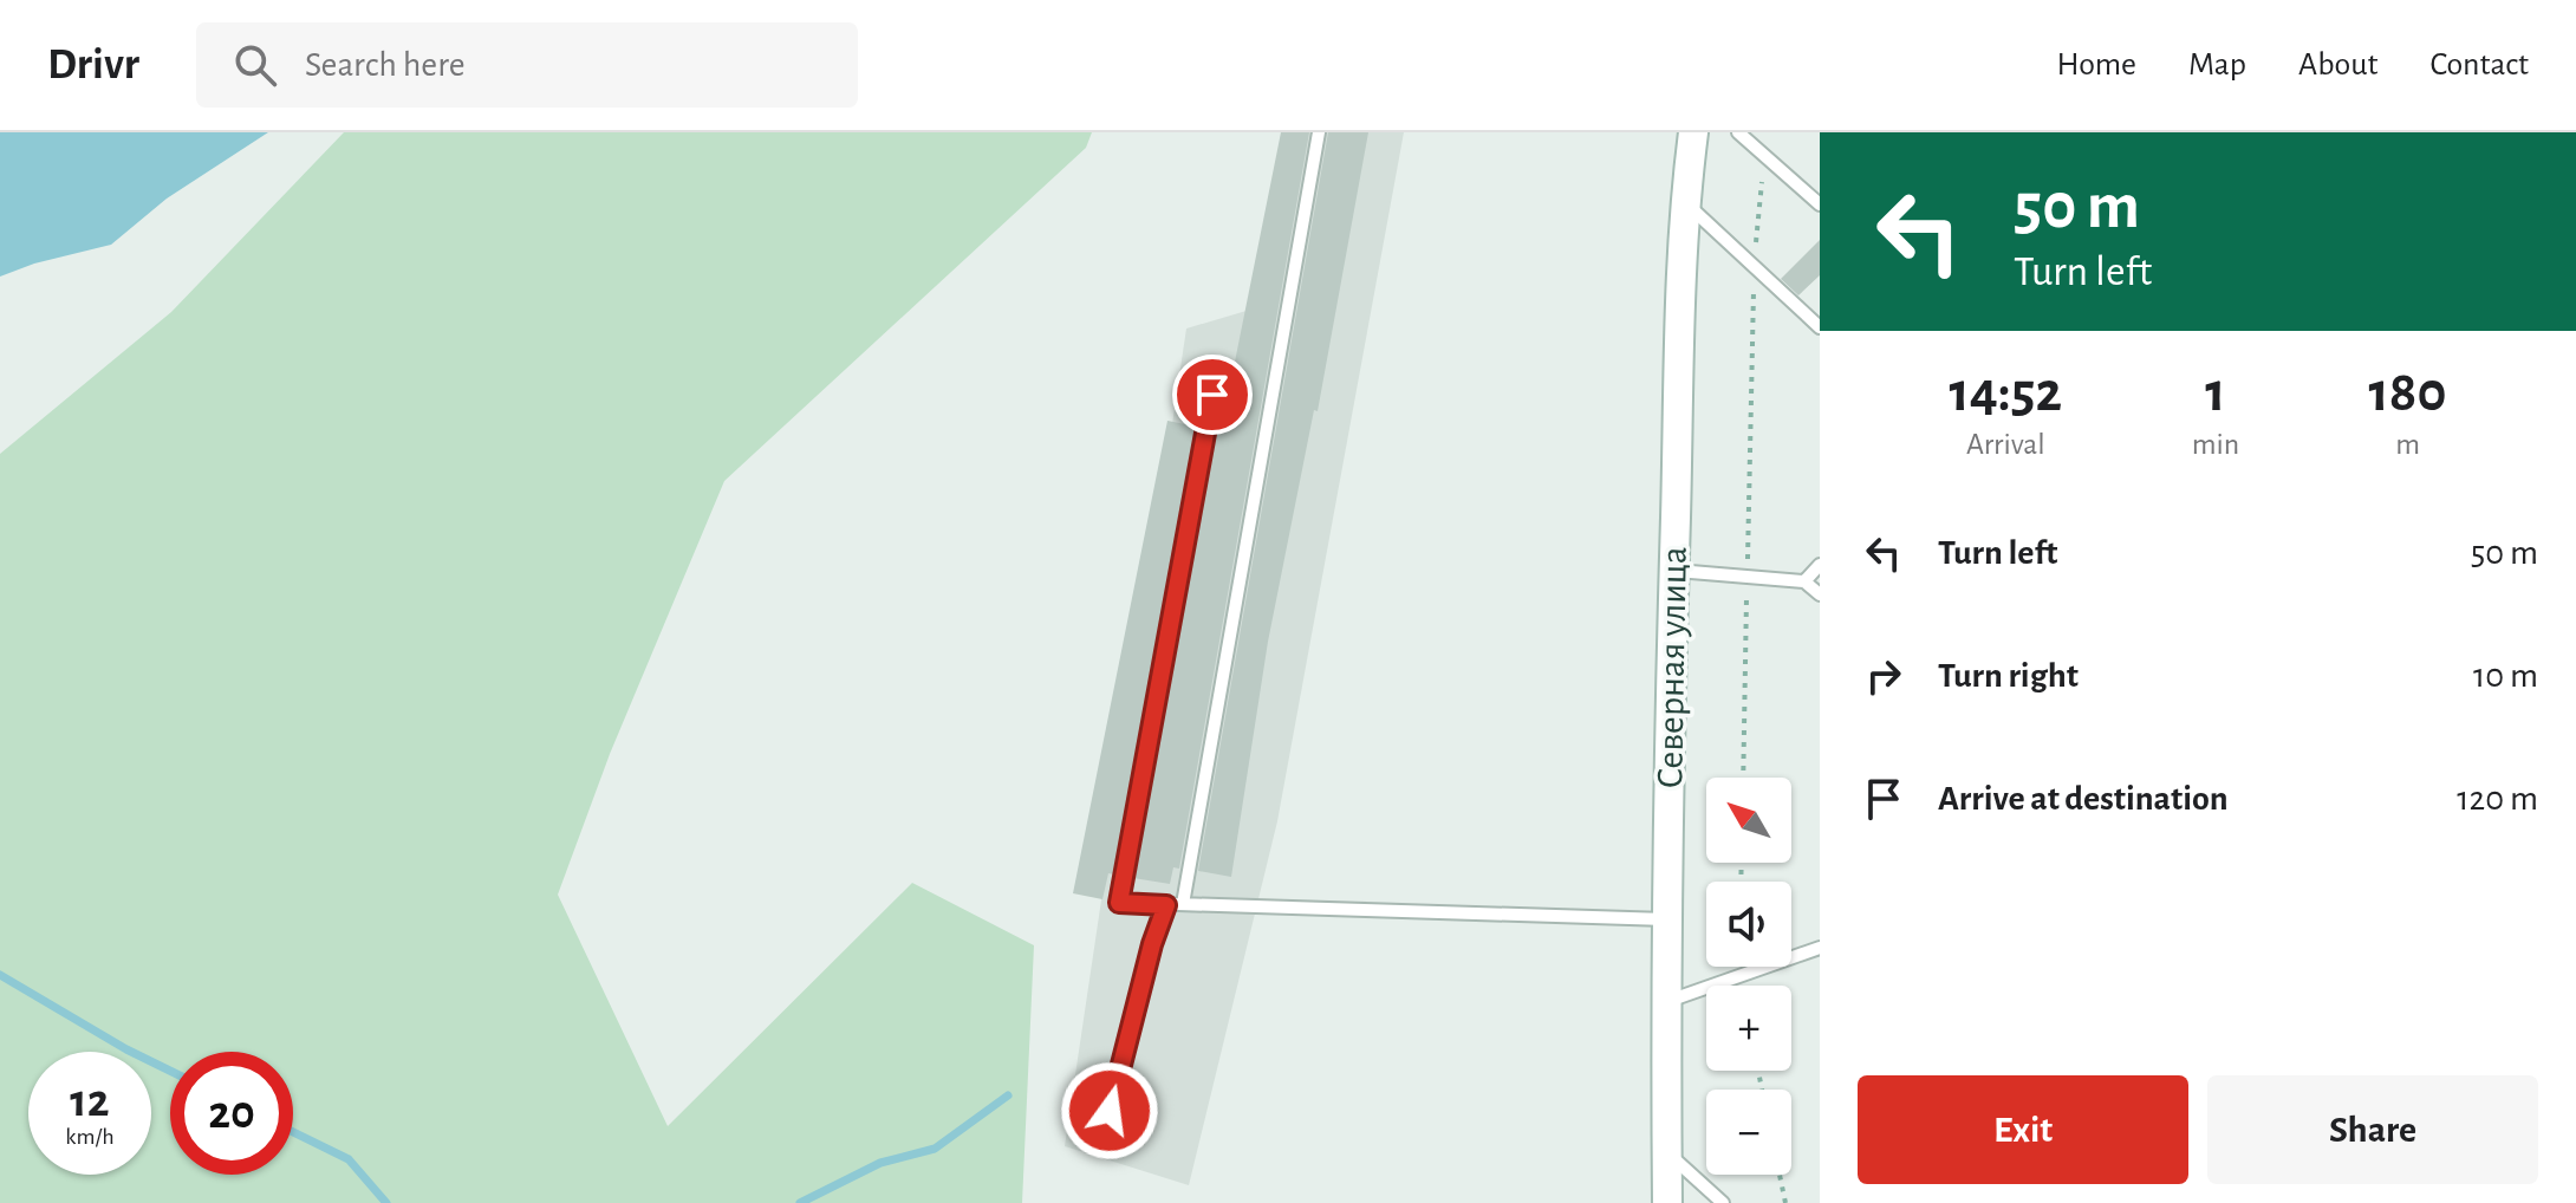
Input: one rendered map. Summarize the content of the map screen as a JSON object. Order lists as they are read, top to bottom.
{
  "streets": {
    "street": ["Северная улица"]
  },
  "north": "top left",
  "page": {
    "header": "Drivr",
    "search": "Search here",
    "nav": [
      "Home",
      "Map",
      "About",
      "Contact"
    ],
    "turn": ["50 m", "Turn left"],
    "eta": [
      "14:52",
      "Arrival",
      "1",
      "min",
      "180",
      "m"
    ],
    "list": [
      {
        "name": "Turn left",
        "value": "50 m"
      },
      {
        "name": "Turn right",
        "value": "10 m"
      },
      {
        "name": "Arrive at destination",
        "value": "120 m"
      }
    ],
    "map_buttons": ["+", "−"],
    "speed": "12 km/h",
    "limit": "20",
    "buttons": ["Exit", "Share"]
  }
}
